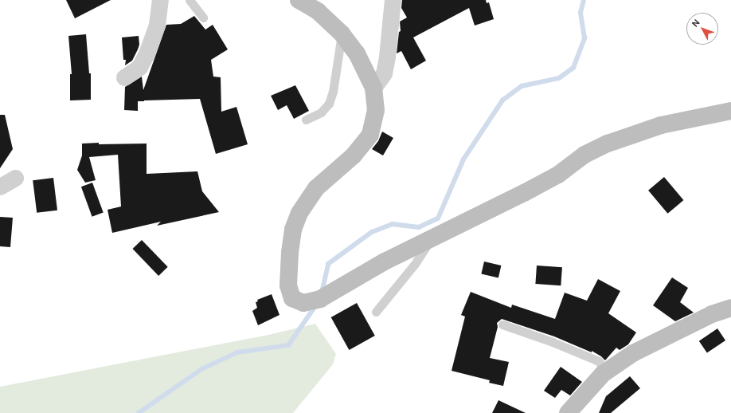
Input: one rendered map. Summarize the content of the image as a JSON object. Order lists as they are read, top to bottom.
{
  "north": "top left"
}
